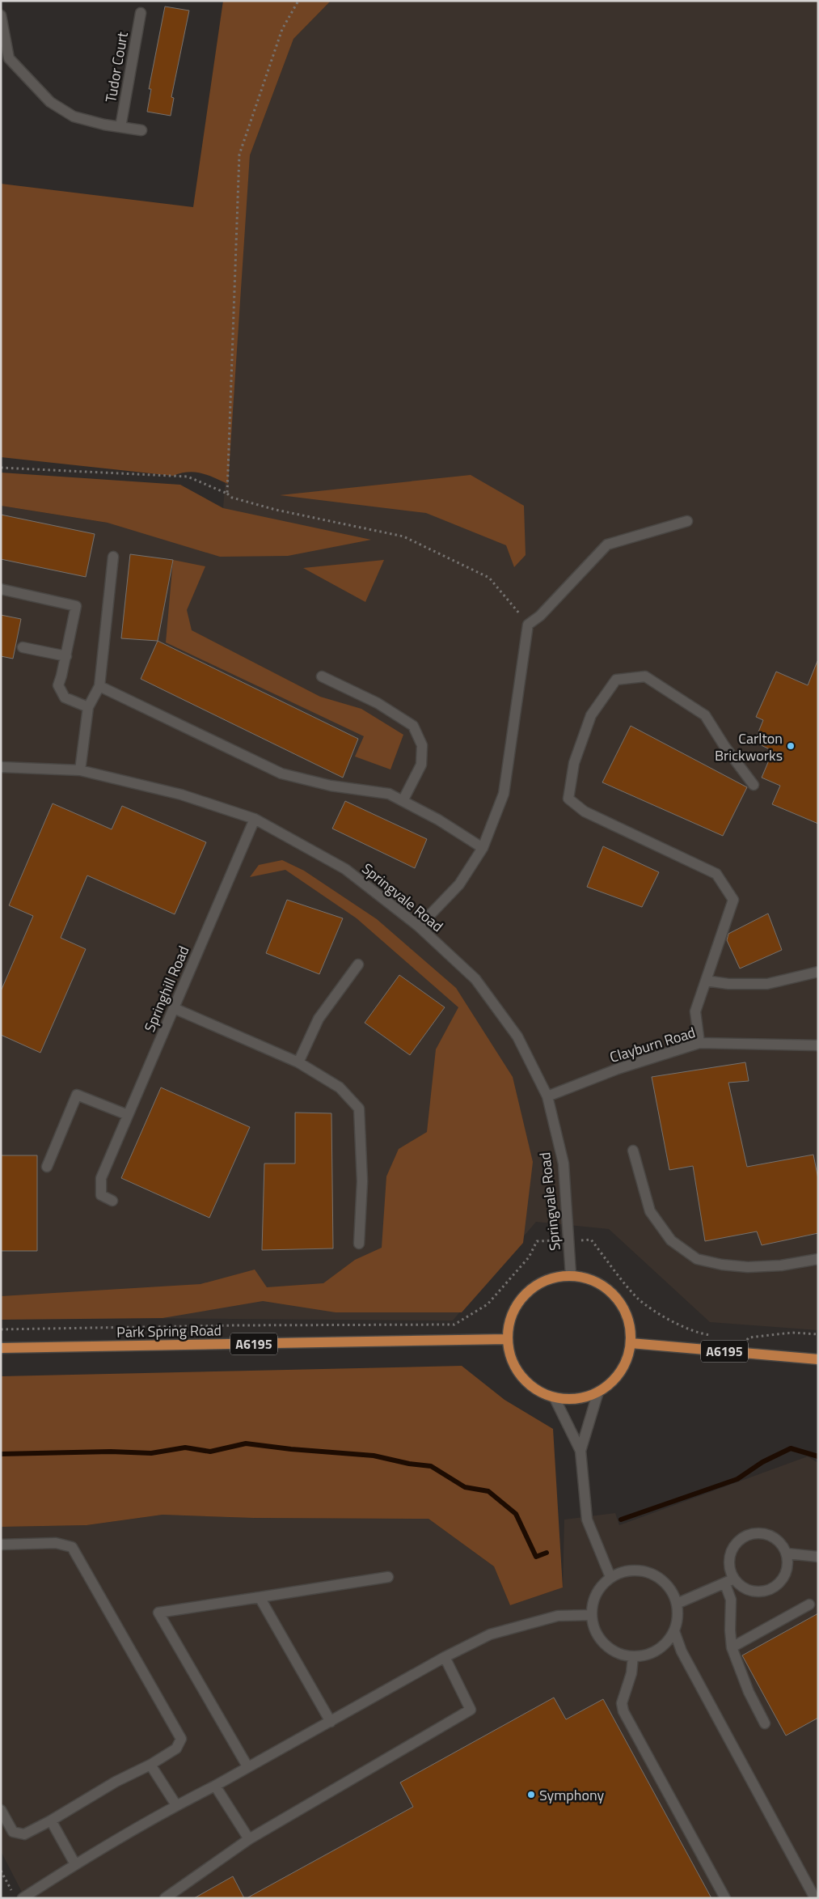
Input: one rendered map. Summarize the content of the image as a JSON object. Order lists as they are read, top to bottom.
{
  "streets": {
    "main road": ["Park Spring Road", "A6195"],
    "street": [
      "Tudor Court",
      "Springvale Road",
      "Springhill Road",
      "Clayburn Road"
    ]
  },
  "crossings": [
    ["Springvale Road", "Springhill Road"],
    ["Springvale Road", "Clayburn Road"],
    ["Springvale Road", "Park Spring Road"],
    ["Springvale Road", "A6195"],
    ["Park Spring Road", "A6195"]
  ],
  "places": ["Carlton Brickworks", "Symphony"]
}
